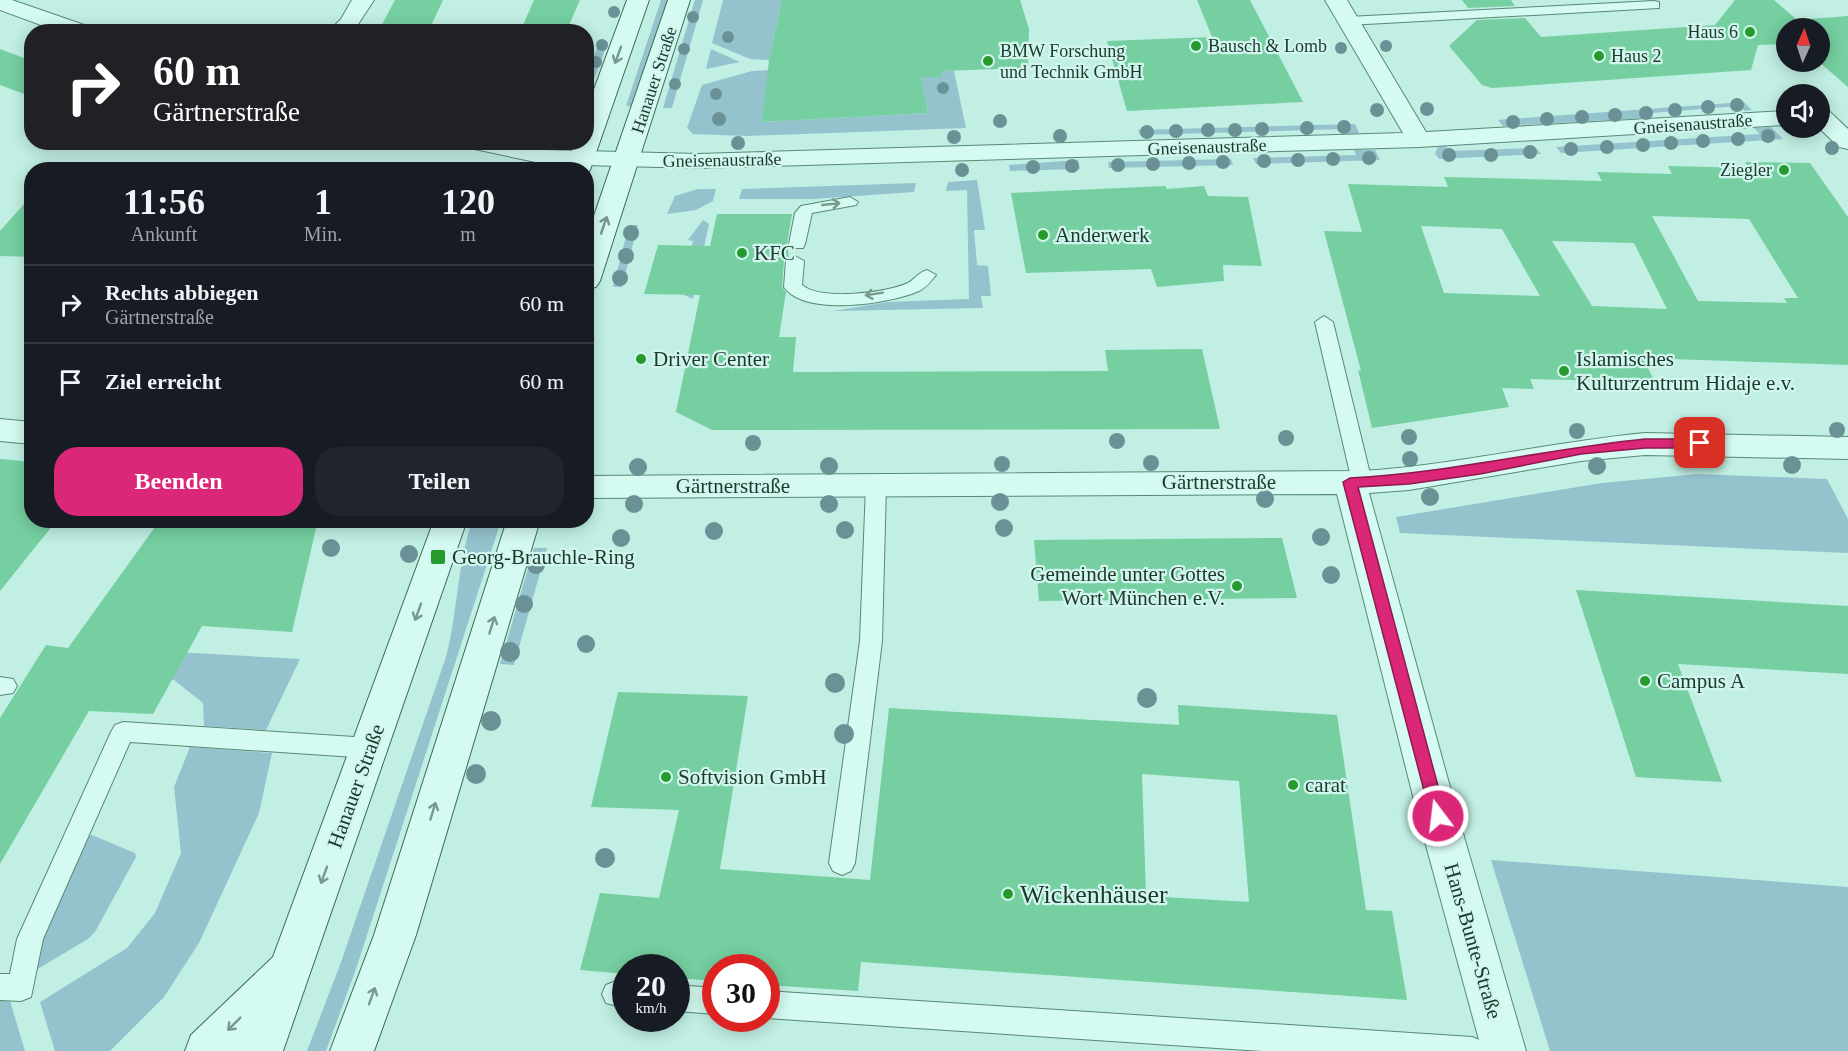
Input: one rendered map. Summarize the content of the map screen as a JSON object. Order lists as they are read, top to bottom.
{
  "streets": {
    "street": [
      "Hanauer Straße",
      "Gneisenaustraße",
      "Gärtnerstraße",
      "Hans-Bunte-Straße"
    ]
  },
  "crossings": [
    ["Hanauer Straße", "Gneisenaustraße"],
    ["Gärtnerstraße", "Hans-Bunte-Straße"]
  ],
  "places": {
    "other": [
      "Haus 6",
      "Bausch & Lomb",
      "Haus 2",
      "BMW Forschung und Technik GmbH",
      "Ziegler",
      "Anderwerk",
      "KFC",
      "Driver Center",
      "Islamisches Kulturzentrum Hidaje e.v.",
      "Gemeinde unter Gottes Wort München e.V.",
      "Campus A",
      "Softvision GmbH",
      "carat",
      "Wickenhäuser"
    ],
    "transit": ["Georg-Brauchle-Ring"]
  },
  "north": "top",
  "page": {
    "turn": ["60 m", "Gärtnerstraße"],
    "eta": [
      "11:56",
      "Ankunft",
      "1",
      "Min.",
      "120",
      "m"
    ],
    "list": [
      {
        "name": "Rechts abbiegen",
        "note": "Gärtnerstraße",
        "value": "60 m"
      },
      {
        "name": "Ziel erreicht",
        "value": "60 m"
      }
    ],
    "buttons": ["Beenden", "Teilen"],
    "speed": "20 km/h",
    "limit": "30"
  }
}
